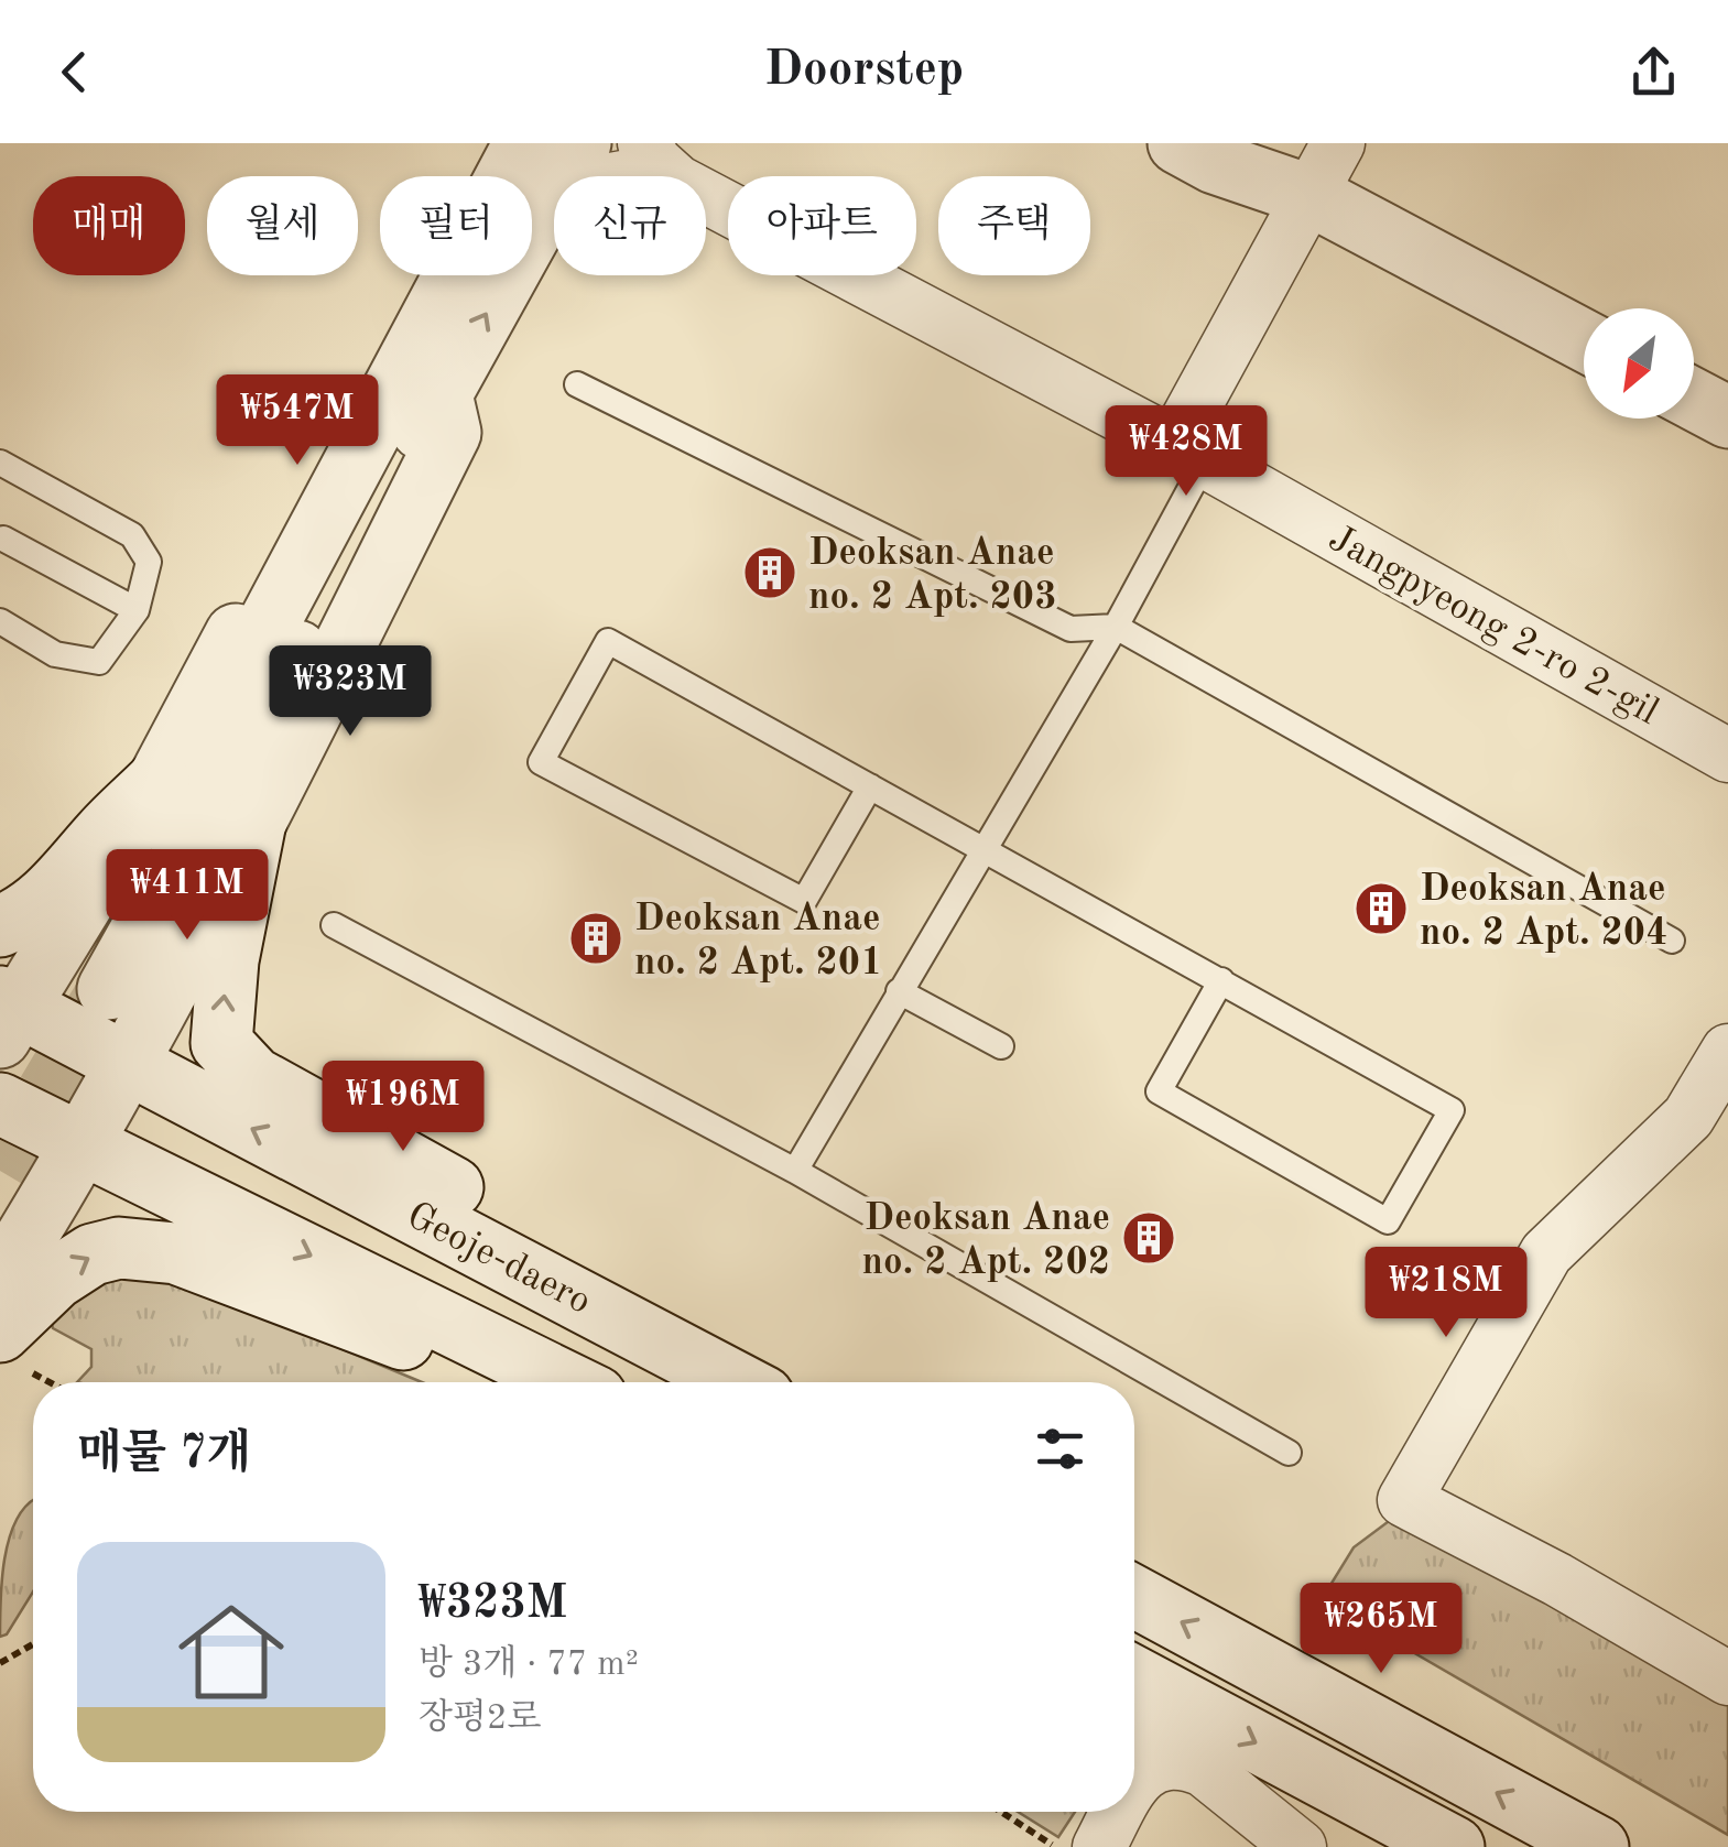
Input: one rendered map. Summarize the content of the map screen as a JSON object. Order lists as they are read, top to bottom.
{
  "streets": {
    "main road": ["Geoje-daero"],
    "street": ["Jangpyeong 2-ro 2-gil"]
  },
  "places": {
    "building": [
      "Deoksan Anae no. 2 Apt. 203",
      "Deoksan Anae no. 2 Apt. 204",
      "Deoksan Anae no. 2 Apt. 201",
      "Deoksan Anae no. 2 Apt. 202"
    ]
  },
  "north": "bottom left",
  "page": {
    "header": "Doorstep",
    "chip": [
      "매매",
      "월세",
      "필터",
      "신규",
      "아파트",
      "주택"
    ],
    "price": [
      "₩547M",
      "₩428M",
      "₩323M",
      "₩411M",
      "₩196M",
      "₩218M",
      "₩265M"
    ],
    "heading": "매물 7개",
    "list": [
      {
        "name": "₩323M",
        "note": "방 3개 · 77 m² · 장평2로"
      }
    ]
  }
}
